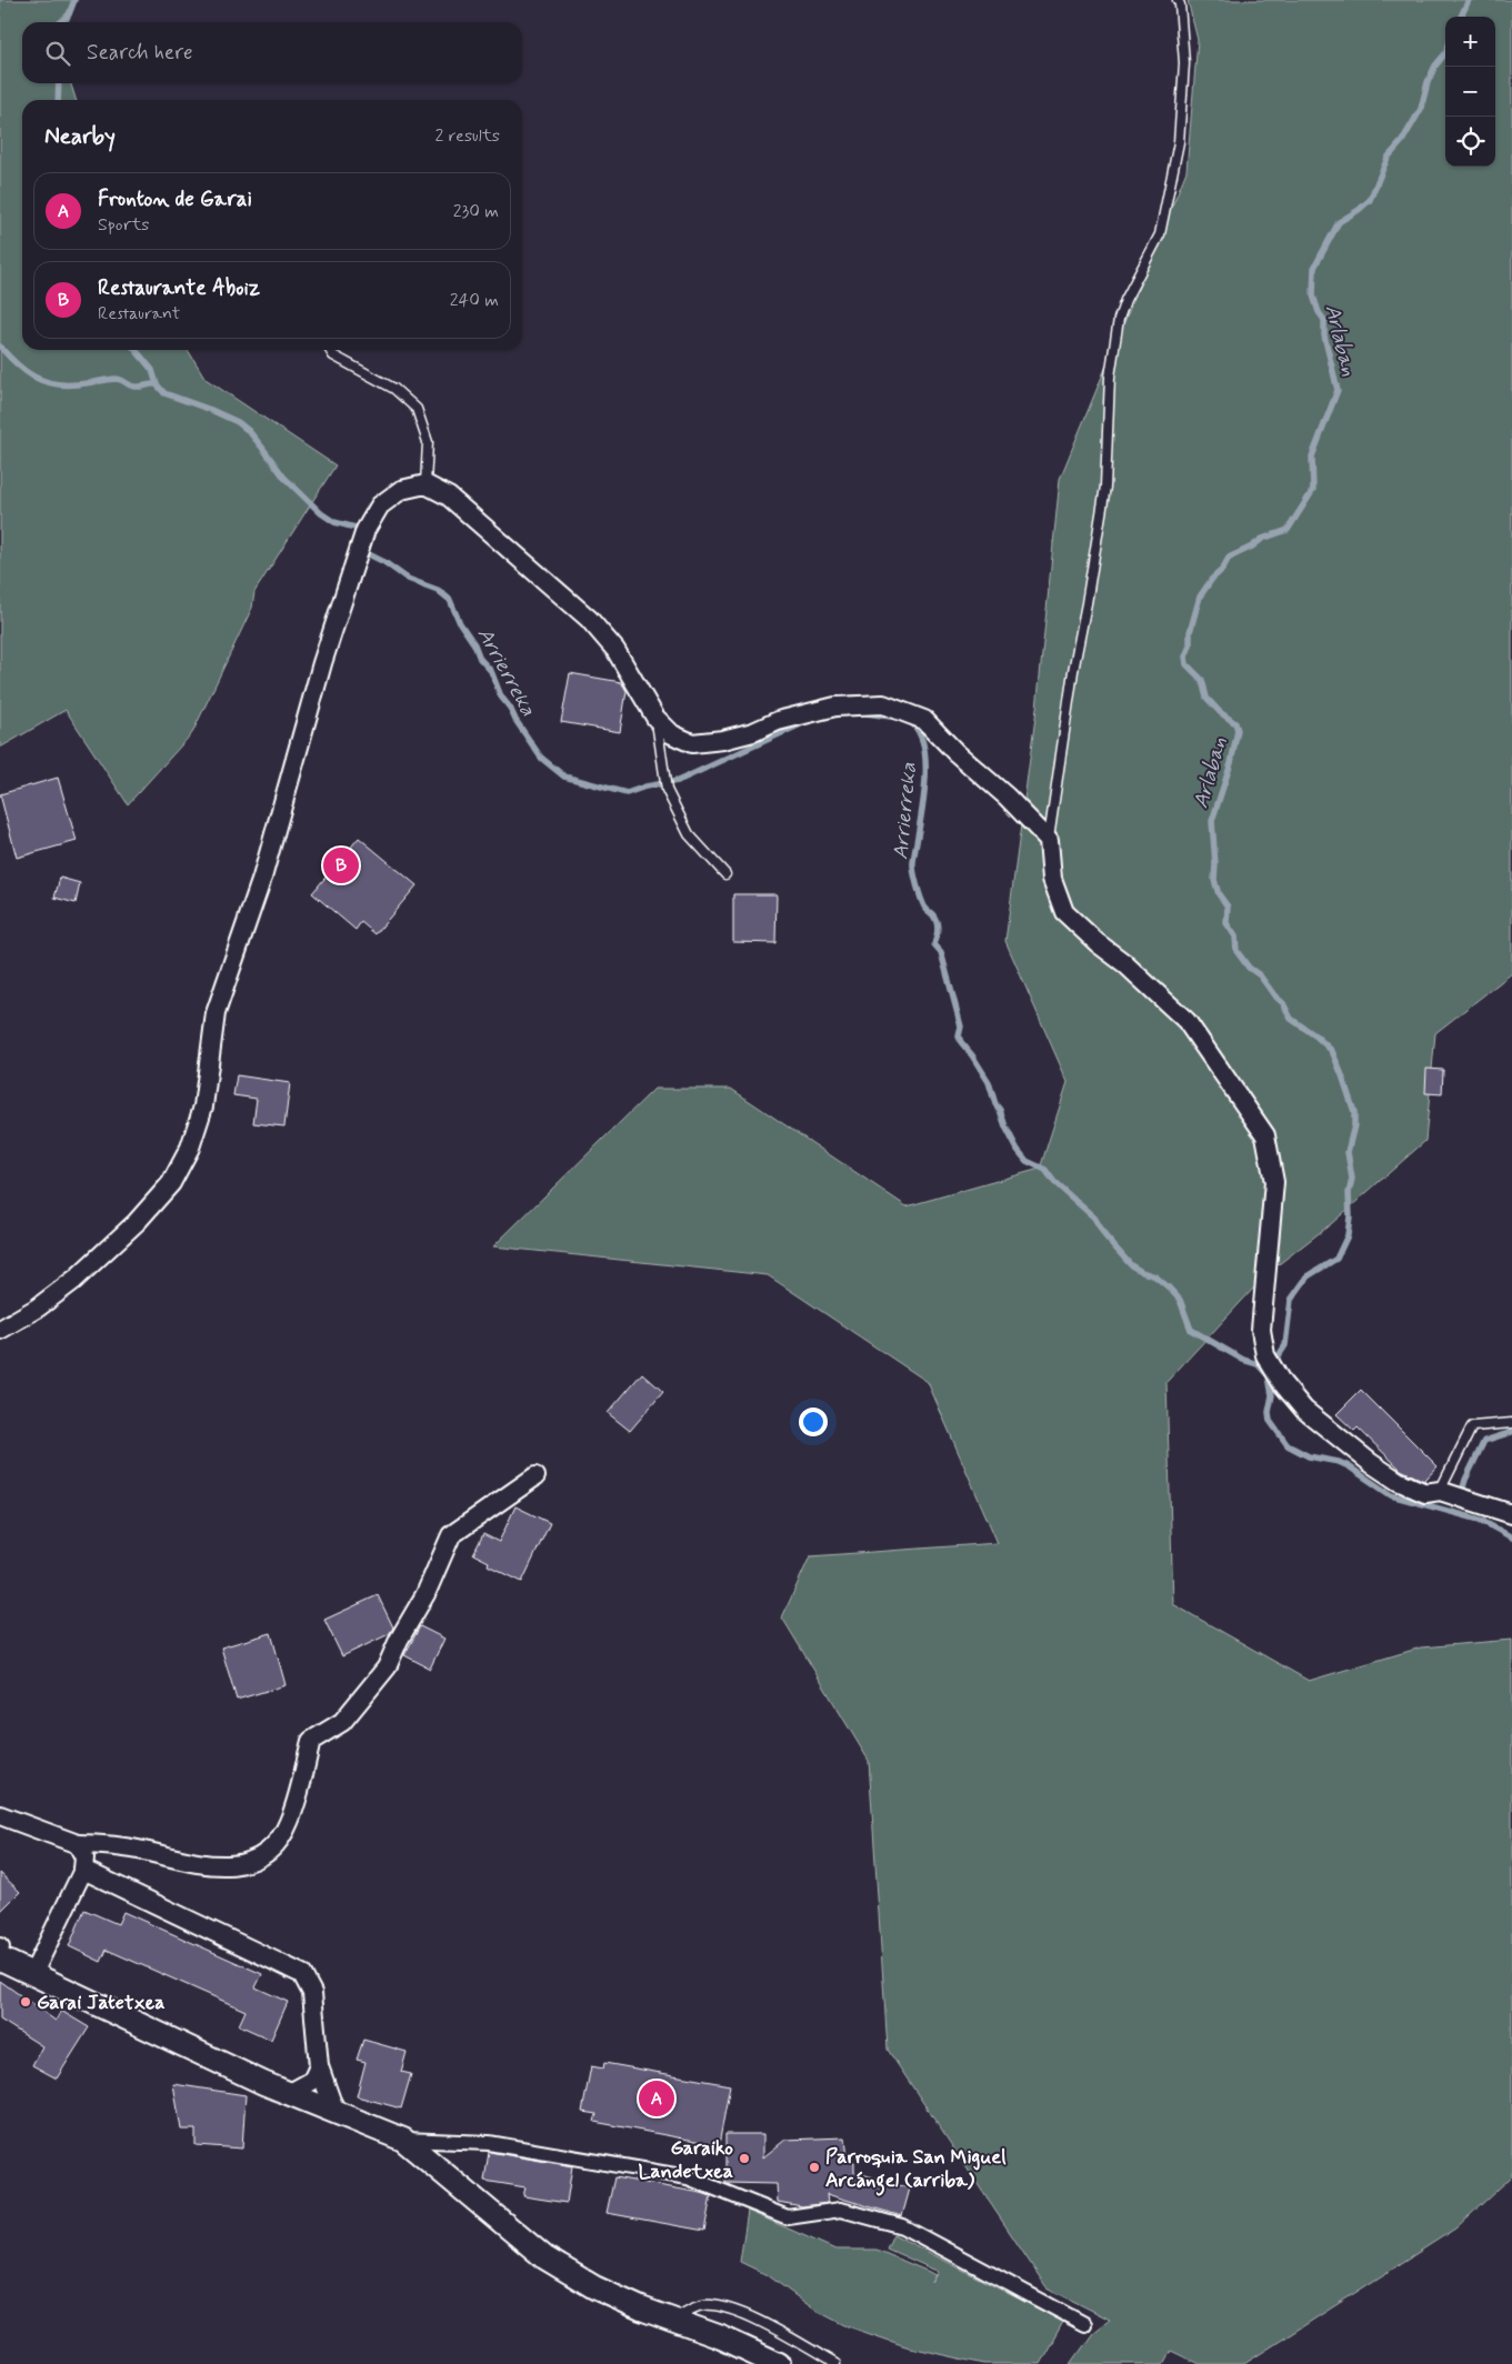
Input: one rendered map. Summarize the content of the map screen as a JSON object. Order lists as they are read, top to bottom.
{
  "water": ["Arlaban", "Arrierreka"],
  "places": ["Garai Jatetxea", "Garaiko Landetxea", "Parroquia San Miguel Arcángel (arriba)"],
  "page": {
    "map_buttons": ["+", "−"],
    "search": "Search here",
    "heading": ["Nearby", "2 results"],
    "list": [
      {
        "mark": "A",
        "name": "Fronton de Garai",
        "note": "Sports",
        "value": "230 m"
      },
      {
        "mark": "B",
        "name": "Restaurante Aboiz",
        "note": "Restaurant",
        "value": "240 m"
      }
    ],
    "pins": ["B", "A"]
  }
}
